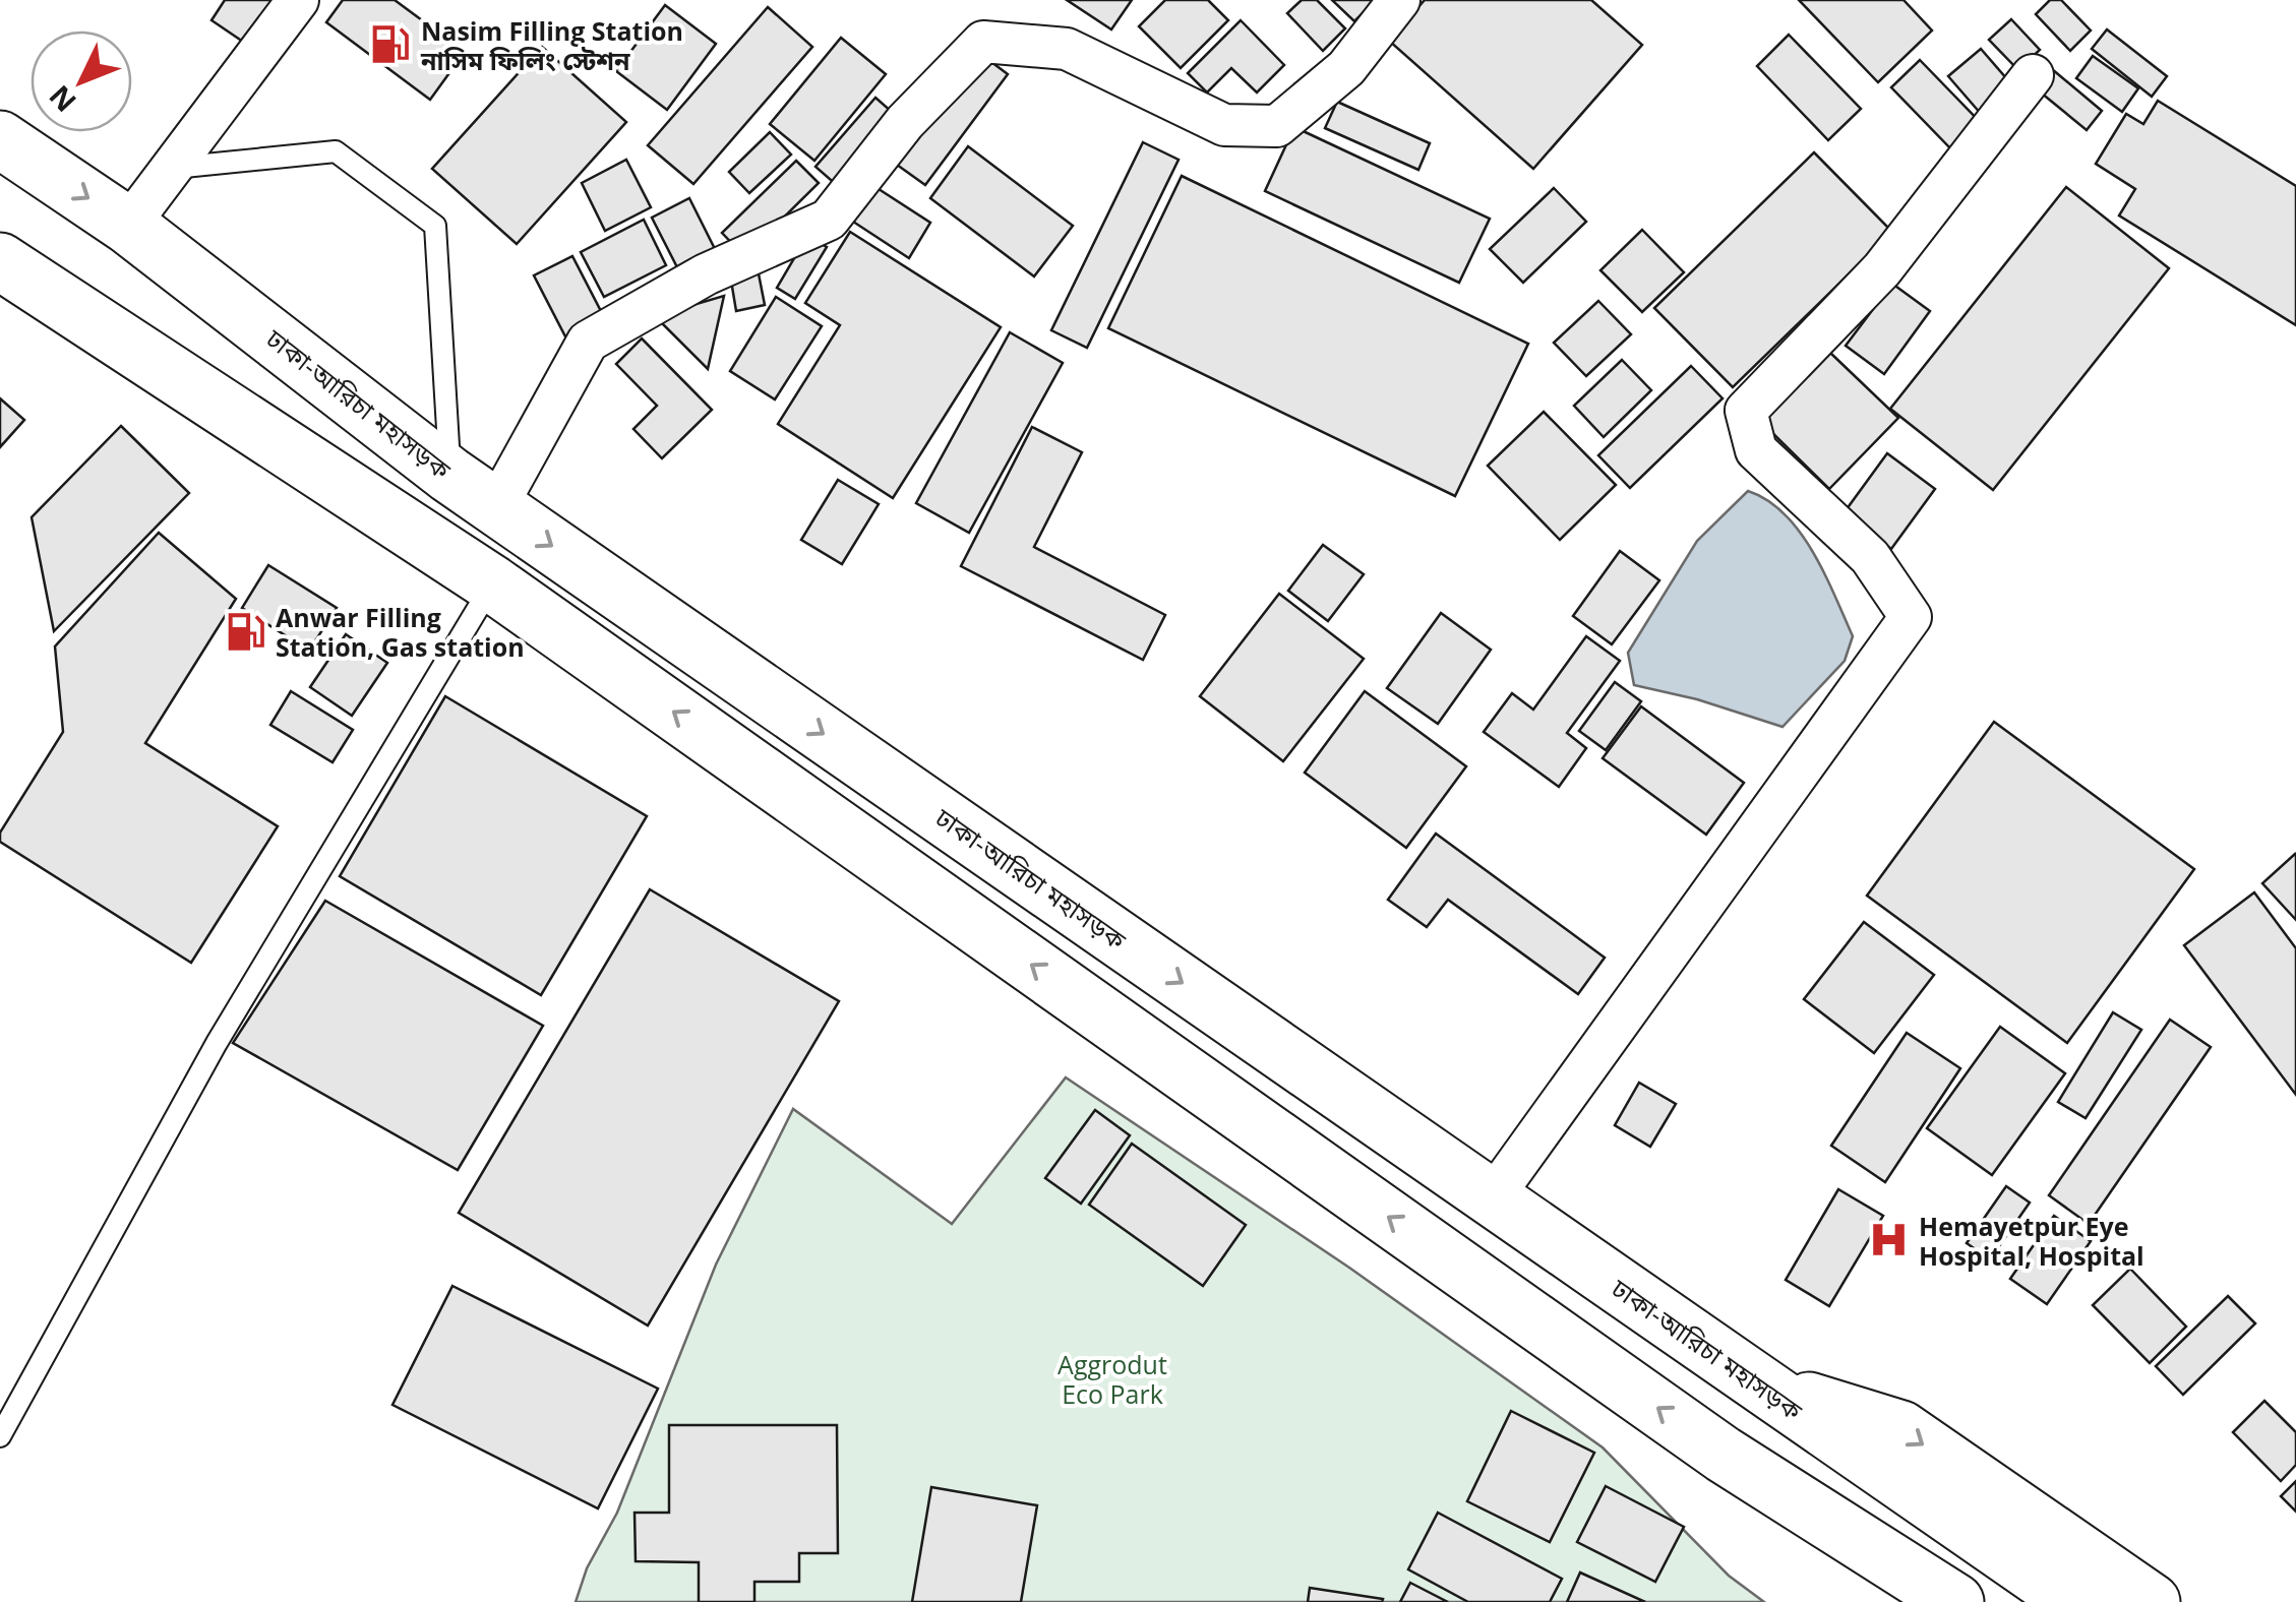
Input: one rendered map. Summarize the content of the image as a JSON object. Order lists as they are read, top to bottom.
{
  "streets": {
    "highway": ["ঢাকা-আরিচা মহাসড়ক"]
  },
  "parks": ["Aggrodut Eco Park"],
  "places": {
    "fuel station": ["Nasim Filling Station নাসিম ফিলিং স্টেশন", "Anwar Filling Station, Gas station"],
    "hospital": ["Hemayetpur Eye Hospital, Hospital"]
  },
  "north": "bottom left"
}
